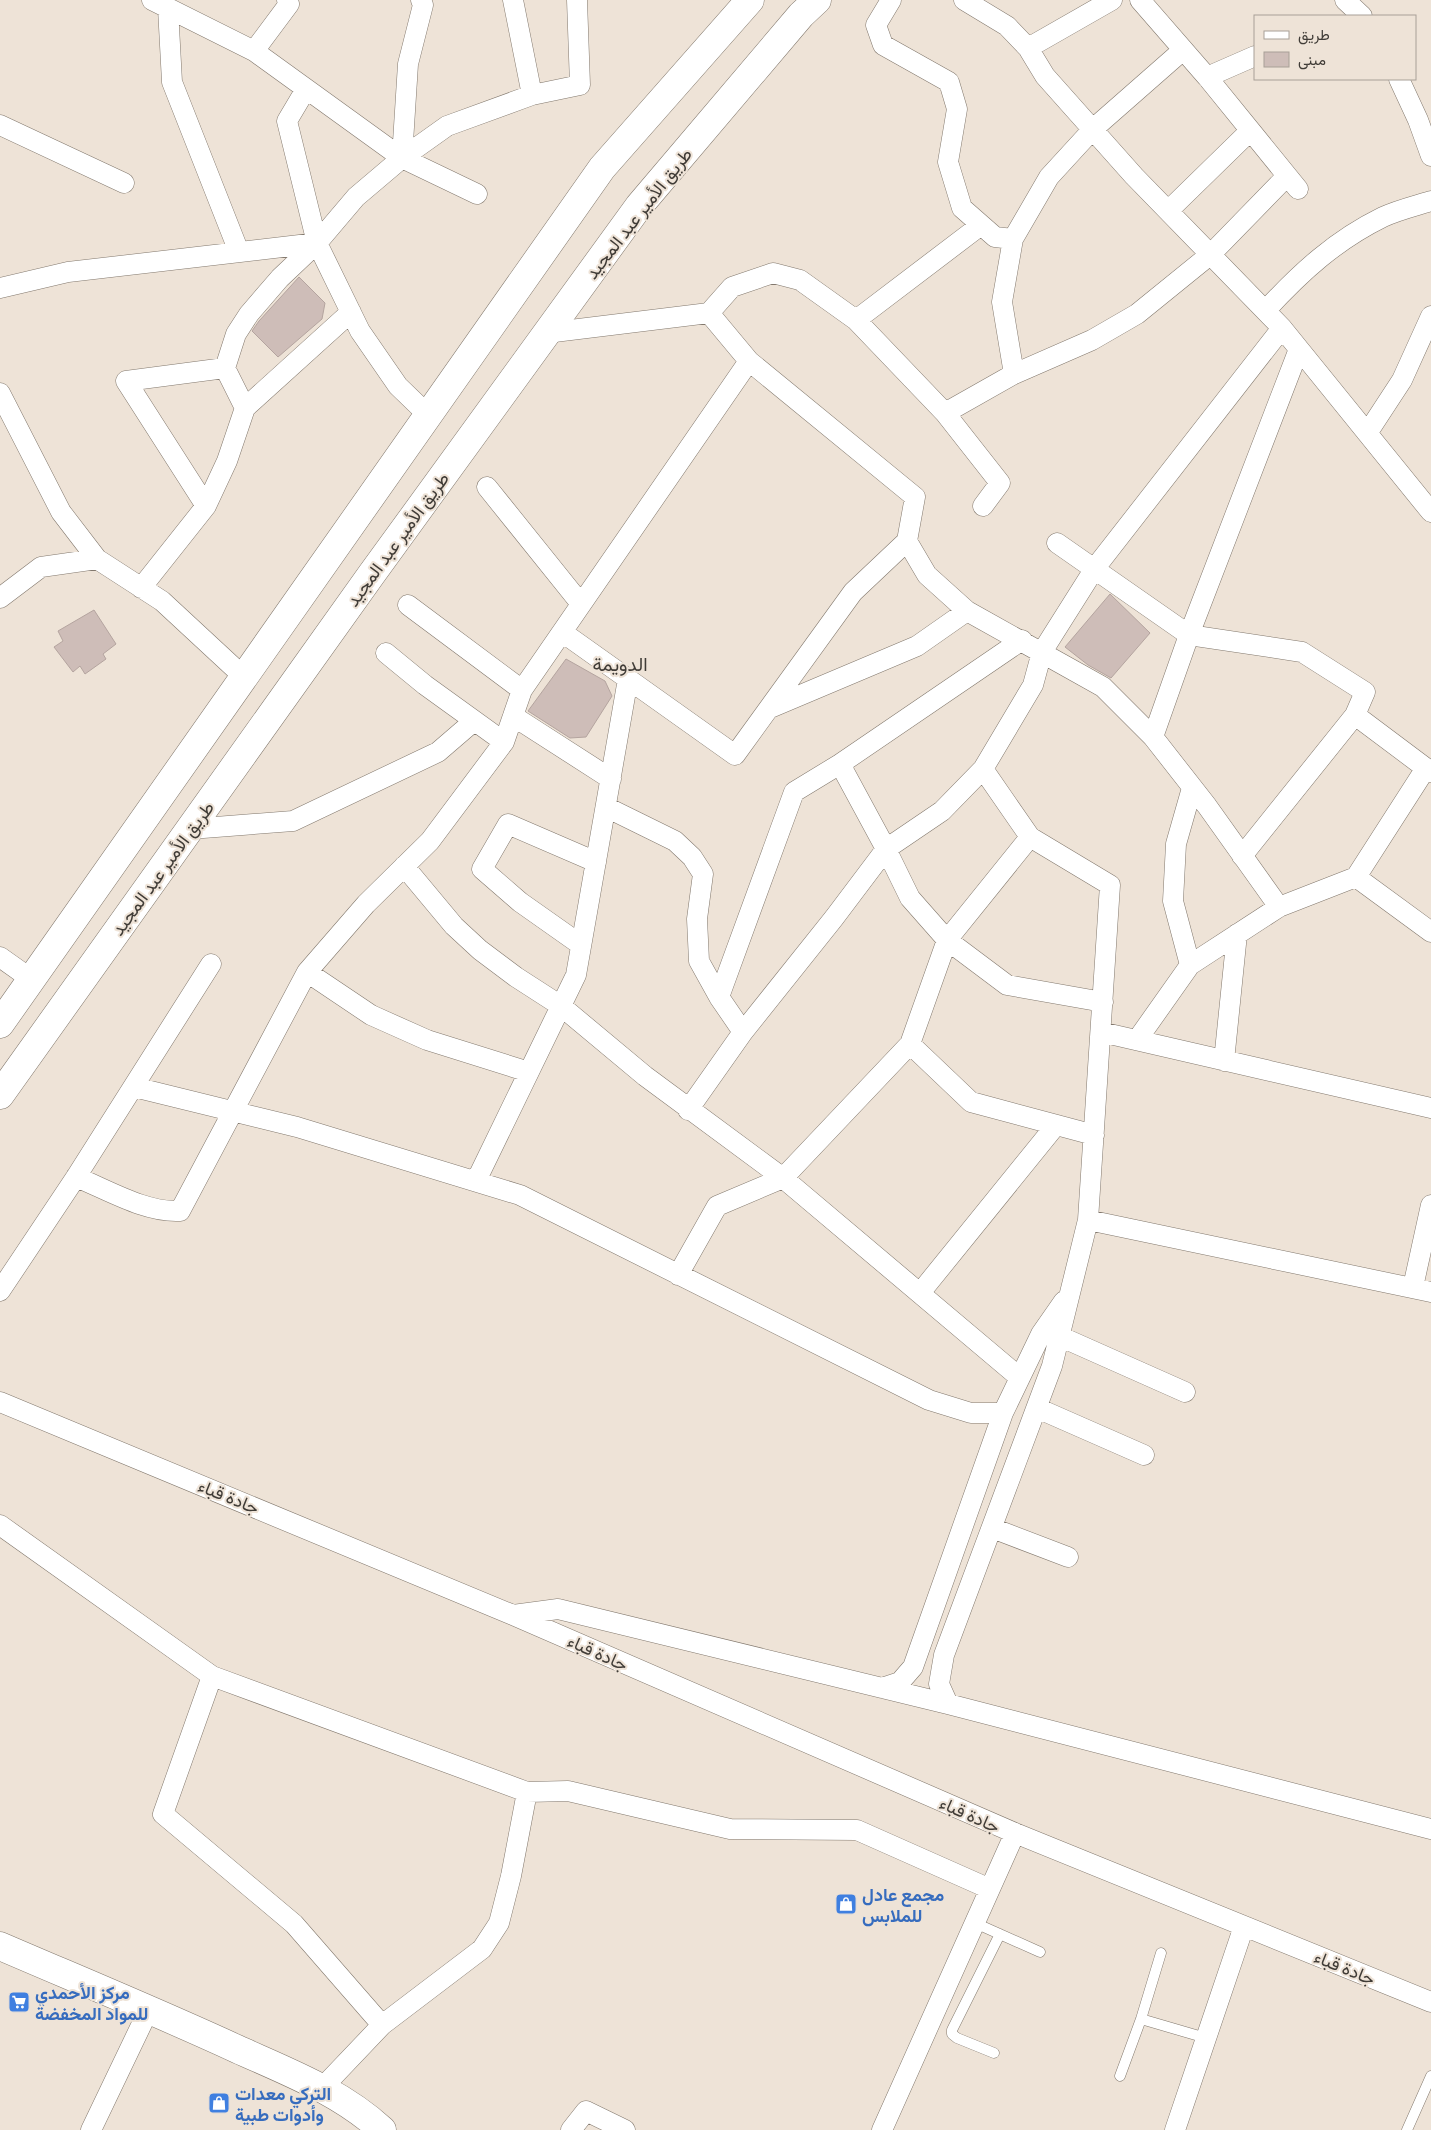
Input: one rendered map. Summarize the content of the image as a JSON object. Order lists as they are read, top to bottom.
{
  "streets": {
    "main road": ["طريق الأمير عبد المجيد"],
    "street": ["جادة قباء"]
  },
  "districts": ["الدويمة"],
  "places": {
    "shop": ["مجمع عادل للملابس", "التركي معدات وأدوات طبية"],
    "supermarket": ["مركز الأحمدي للمواد المخفضة"]
  },
  "legend": ["طريق", "مبنى"]
}
